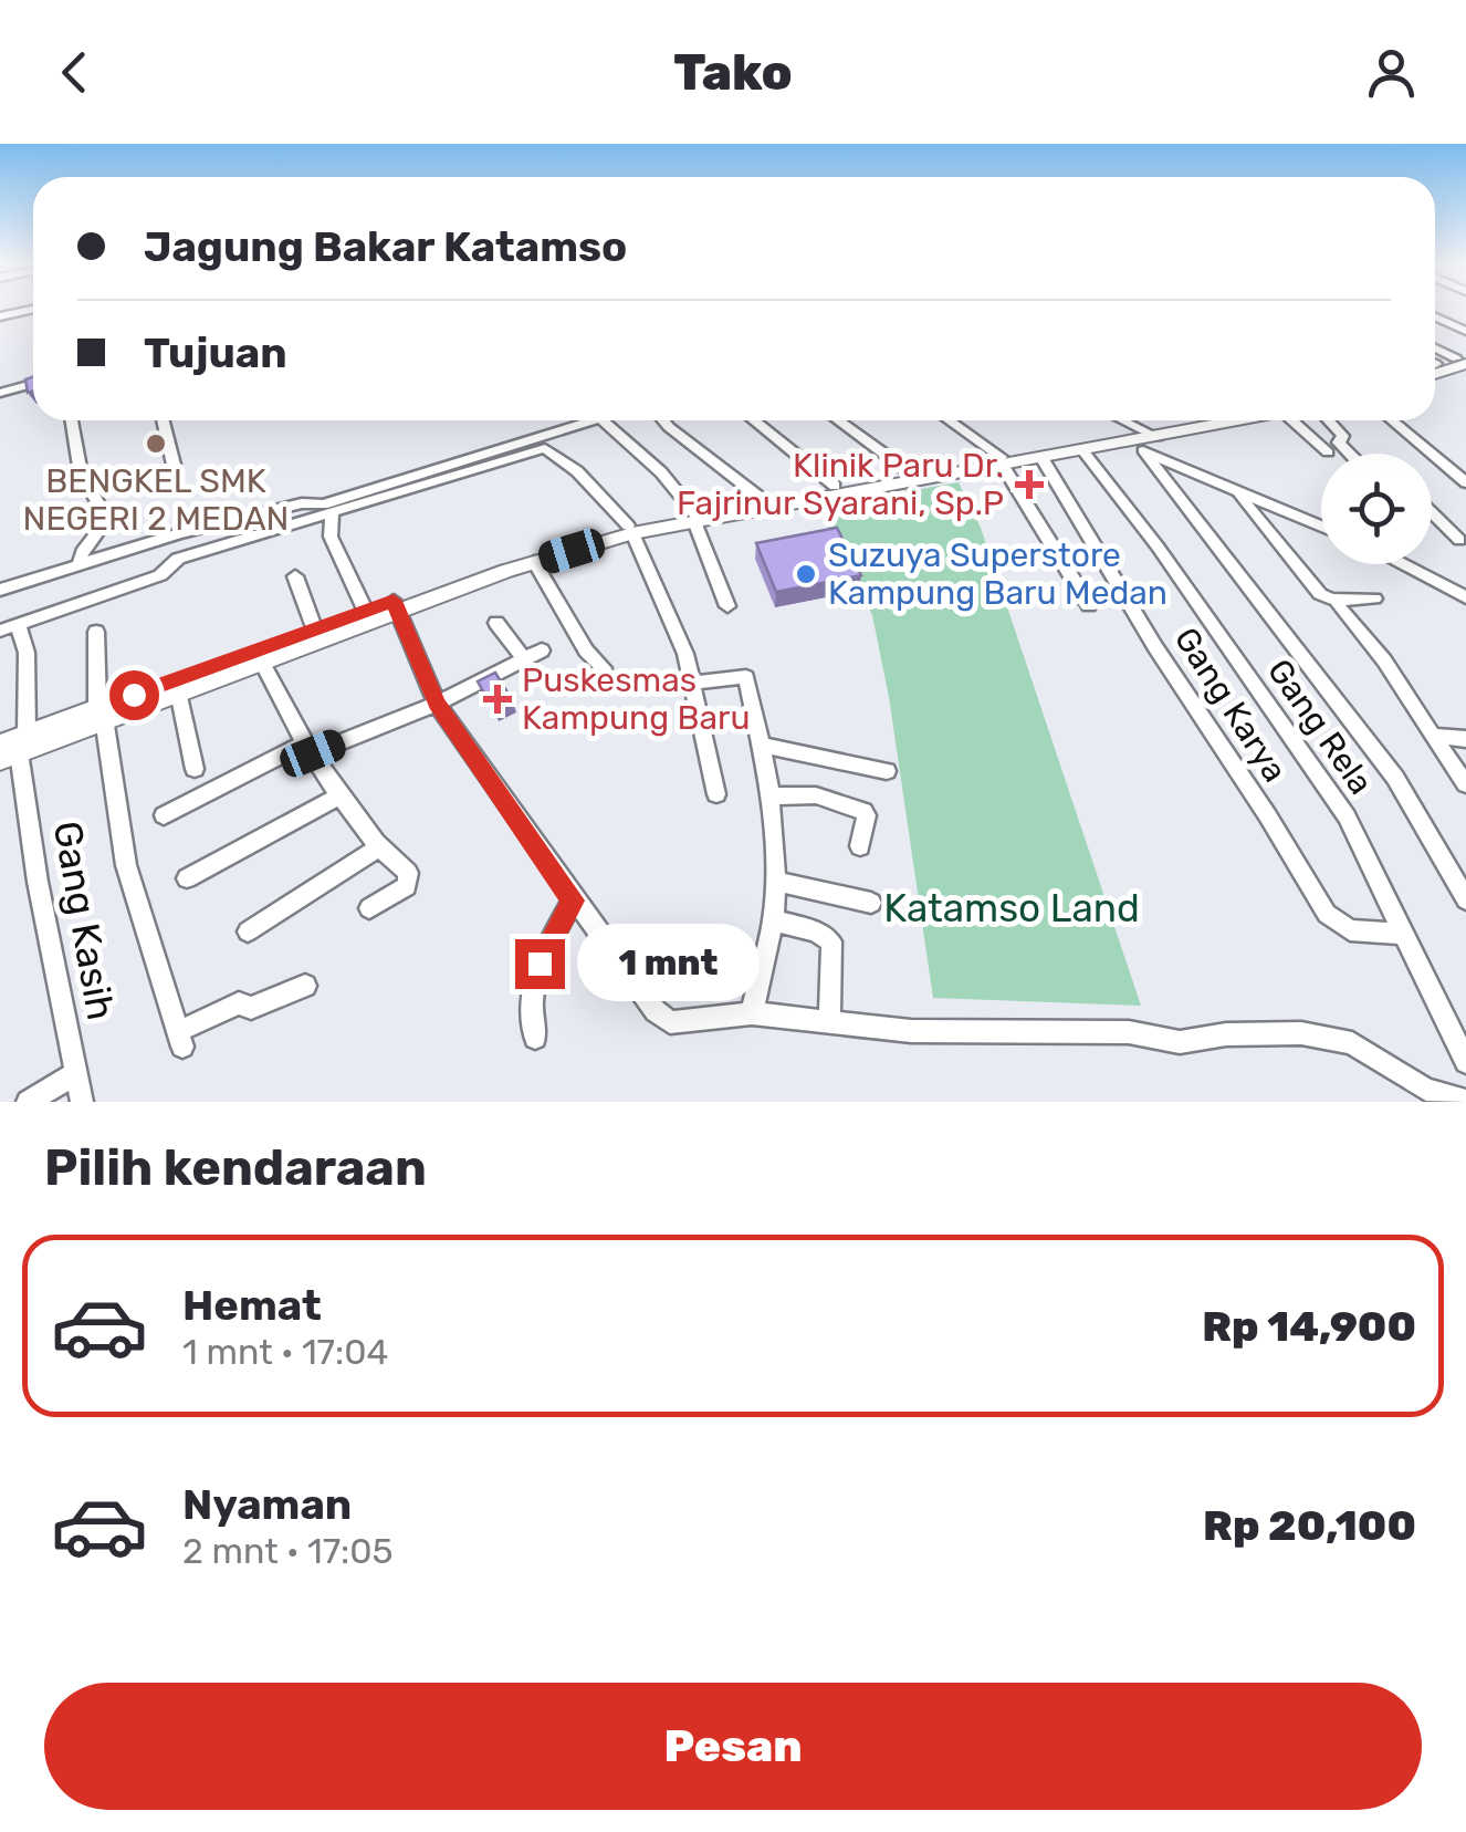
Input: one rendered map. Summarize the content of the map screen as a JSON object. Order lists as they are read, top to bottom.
{
  "streets": {
    "street": ["Gang Karya", "Gang Rela", "Gang Kasih"]
  },
  "crossings": [
    ["Gang Karya", "Gang Rela"]
  ],
  "parks": ["Katamso Land"],
  "places": {
    "other": ["BENGKEL SMK NEGERI 2 MEDAN", "Suzuya Superstore Kampung Baru Medan"],
    "health": ["Klinik Paru Dr. Fajrinur Syarani, Sp.P", "Puskesmas Kampung Baru"]
  },
  "page": {
    "header": "Tako",
    "banner": ["Jagung Bakar Katamso", "Tujuan"],
    "bubble": "1 mnt",
    "heading": "Pilih kendaraan",
    "list": [
      {
        "name": "Hemat",
        "note": "1 mnt · 17:04",
        "value": "Rp 14,900"
      },
      {
        "name": "Nyaman",
        "note": "2 mnt · 17:05",
        "value": "Rp 20,100"
      }
    ],
    "buttons": "Pesan"
  }
}
